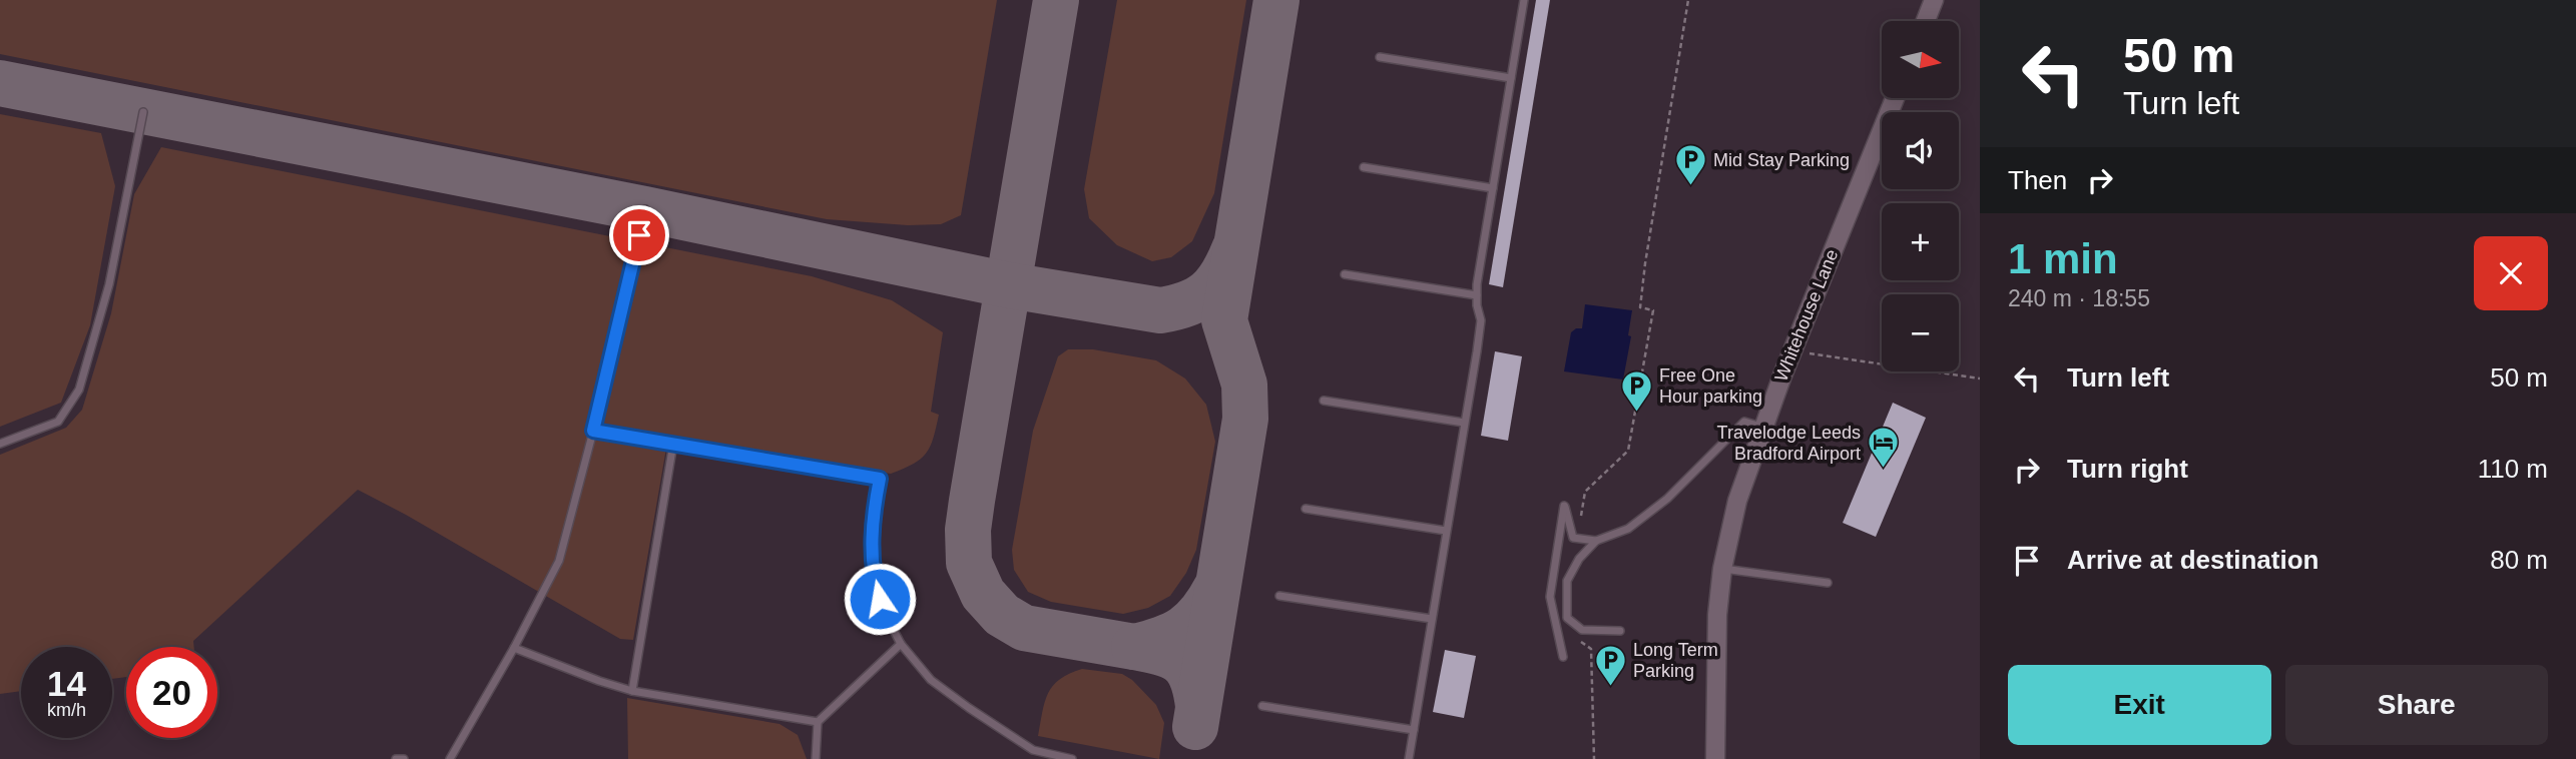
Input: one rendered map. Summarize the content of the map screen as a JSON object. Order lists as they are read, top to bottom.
{
  "streets": {
    "street": ["Whitehouse Lane"]
  },
  "places": {
    "parking": ["Mid Stay Parking", "Free One Hour parking", "Long Term Parking"],
    "hotel": ["Travelodge Leeds Bradford Airport"]
  },
  "north": "right",
  "page": {
    "turn": ["50 m", "Turn left"],
    "map_buttons": ["+", "−"],
    "then": "Then",
    "heading": ["1 min", "240 m · 18:55"],
    "list": [
      {
        "name": "Turn left",
        "value": "50 m"
      },
      {
        "name": "Turn right",
        "value": "110 m"
      },
      {
        "name": "Arrive at destination",
        "value": "80 m"
      }
    ],
    "speed": "14 km/h",
    "limit": "20",
    "buttons": ["Exit", "Share"]
  }
}
